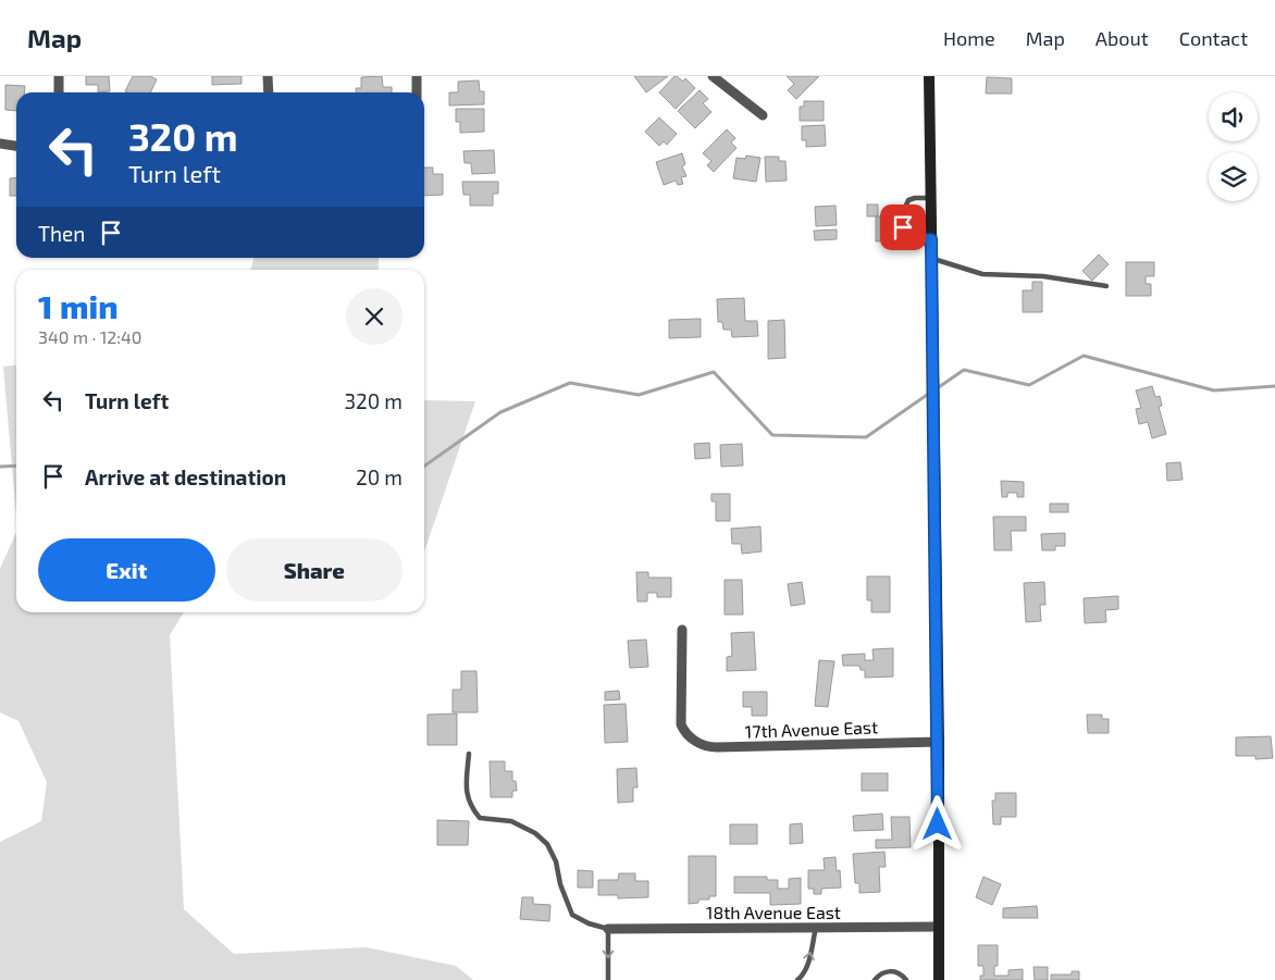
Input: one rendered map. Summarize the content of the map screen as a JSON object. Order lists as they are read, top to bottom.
{
  "streets": {
    "street": ["17th Avenue East", "18th Avenue East"]
  },
  "page": {
    "header": "Map",
    "nav": [
      "Home",
      "Map",
      "About",
      "Contact"
    ],
    "turn": ["320 m", "Turn left"],
    "then": "Then",
    "heading": ["1 min", "340 m · 12:40"],
    "list": [
      {
        "name": "Turn left",
        "value": "320 m"
      },
      {
        "name": "Arrive at destination",
        "value": "20 m"
      }
    ],
    "buttons": ["Exit", "Share"]
  }
}
